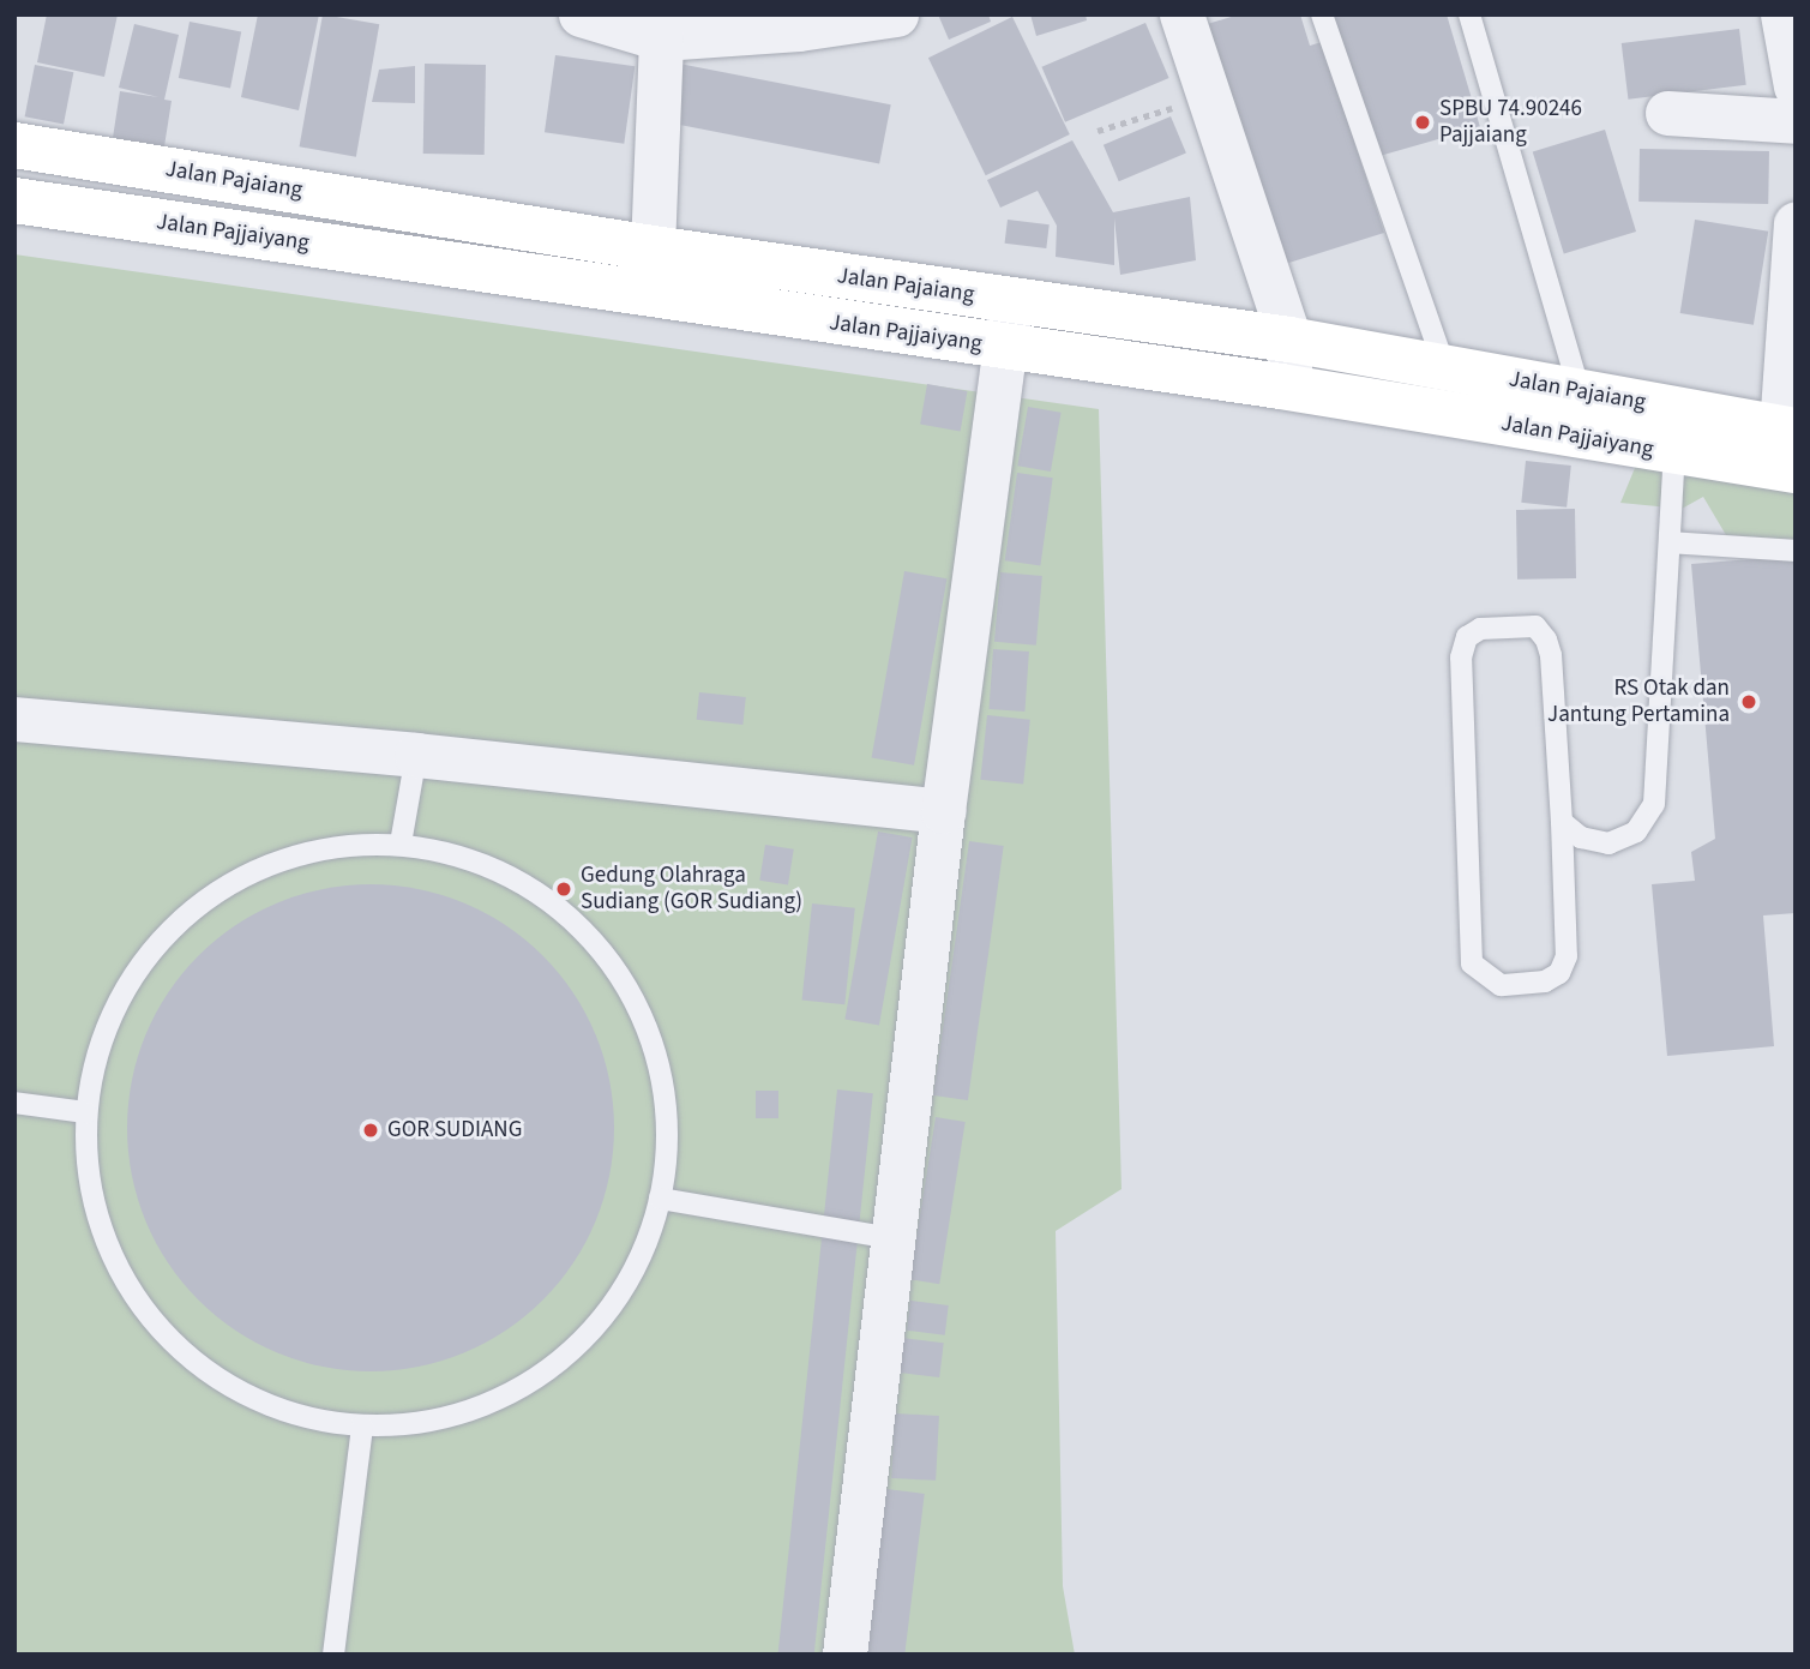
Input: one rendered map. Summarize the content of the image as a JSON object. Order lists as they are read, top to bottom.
{
  "streets": {
    "main road": ["Jalan Pajaiang", "Jalan Pajjaiyang"]
  },
  "crossings": [
    ["Jalan Pajaiang", "Jalan Pajjaiyang"]
  ],
  "places": [
    "SPBU 74.90246 Pajjaiang",
    "RS Otak dan Jantung Pertamina",
    "Gedung Olahraga Sudiang (GOR Sudiang)",
    "GOR SUDIANG"
  ]
}
